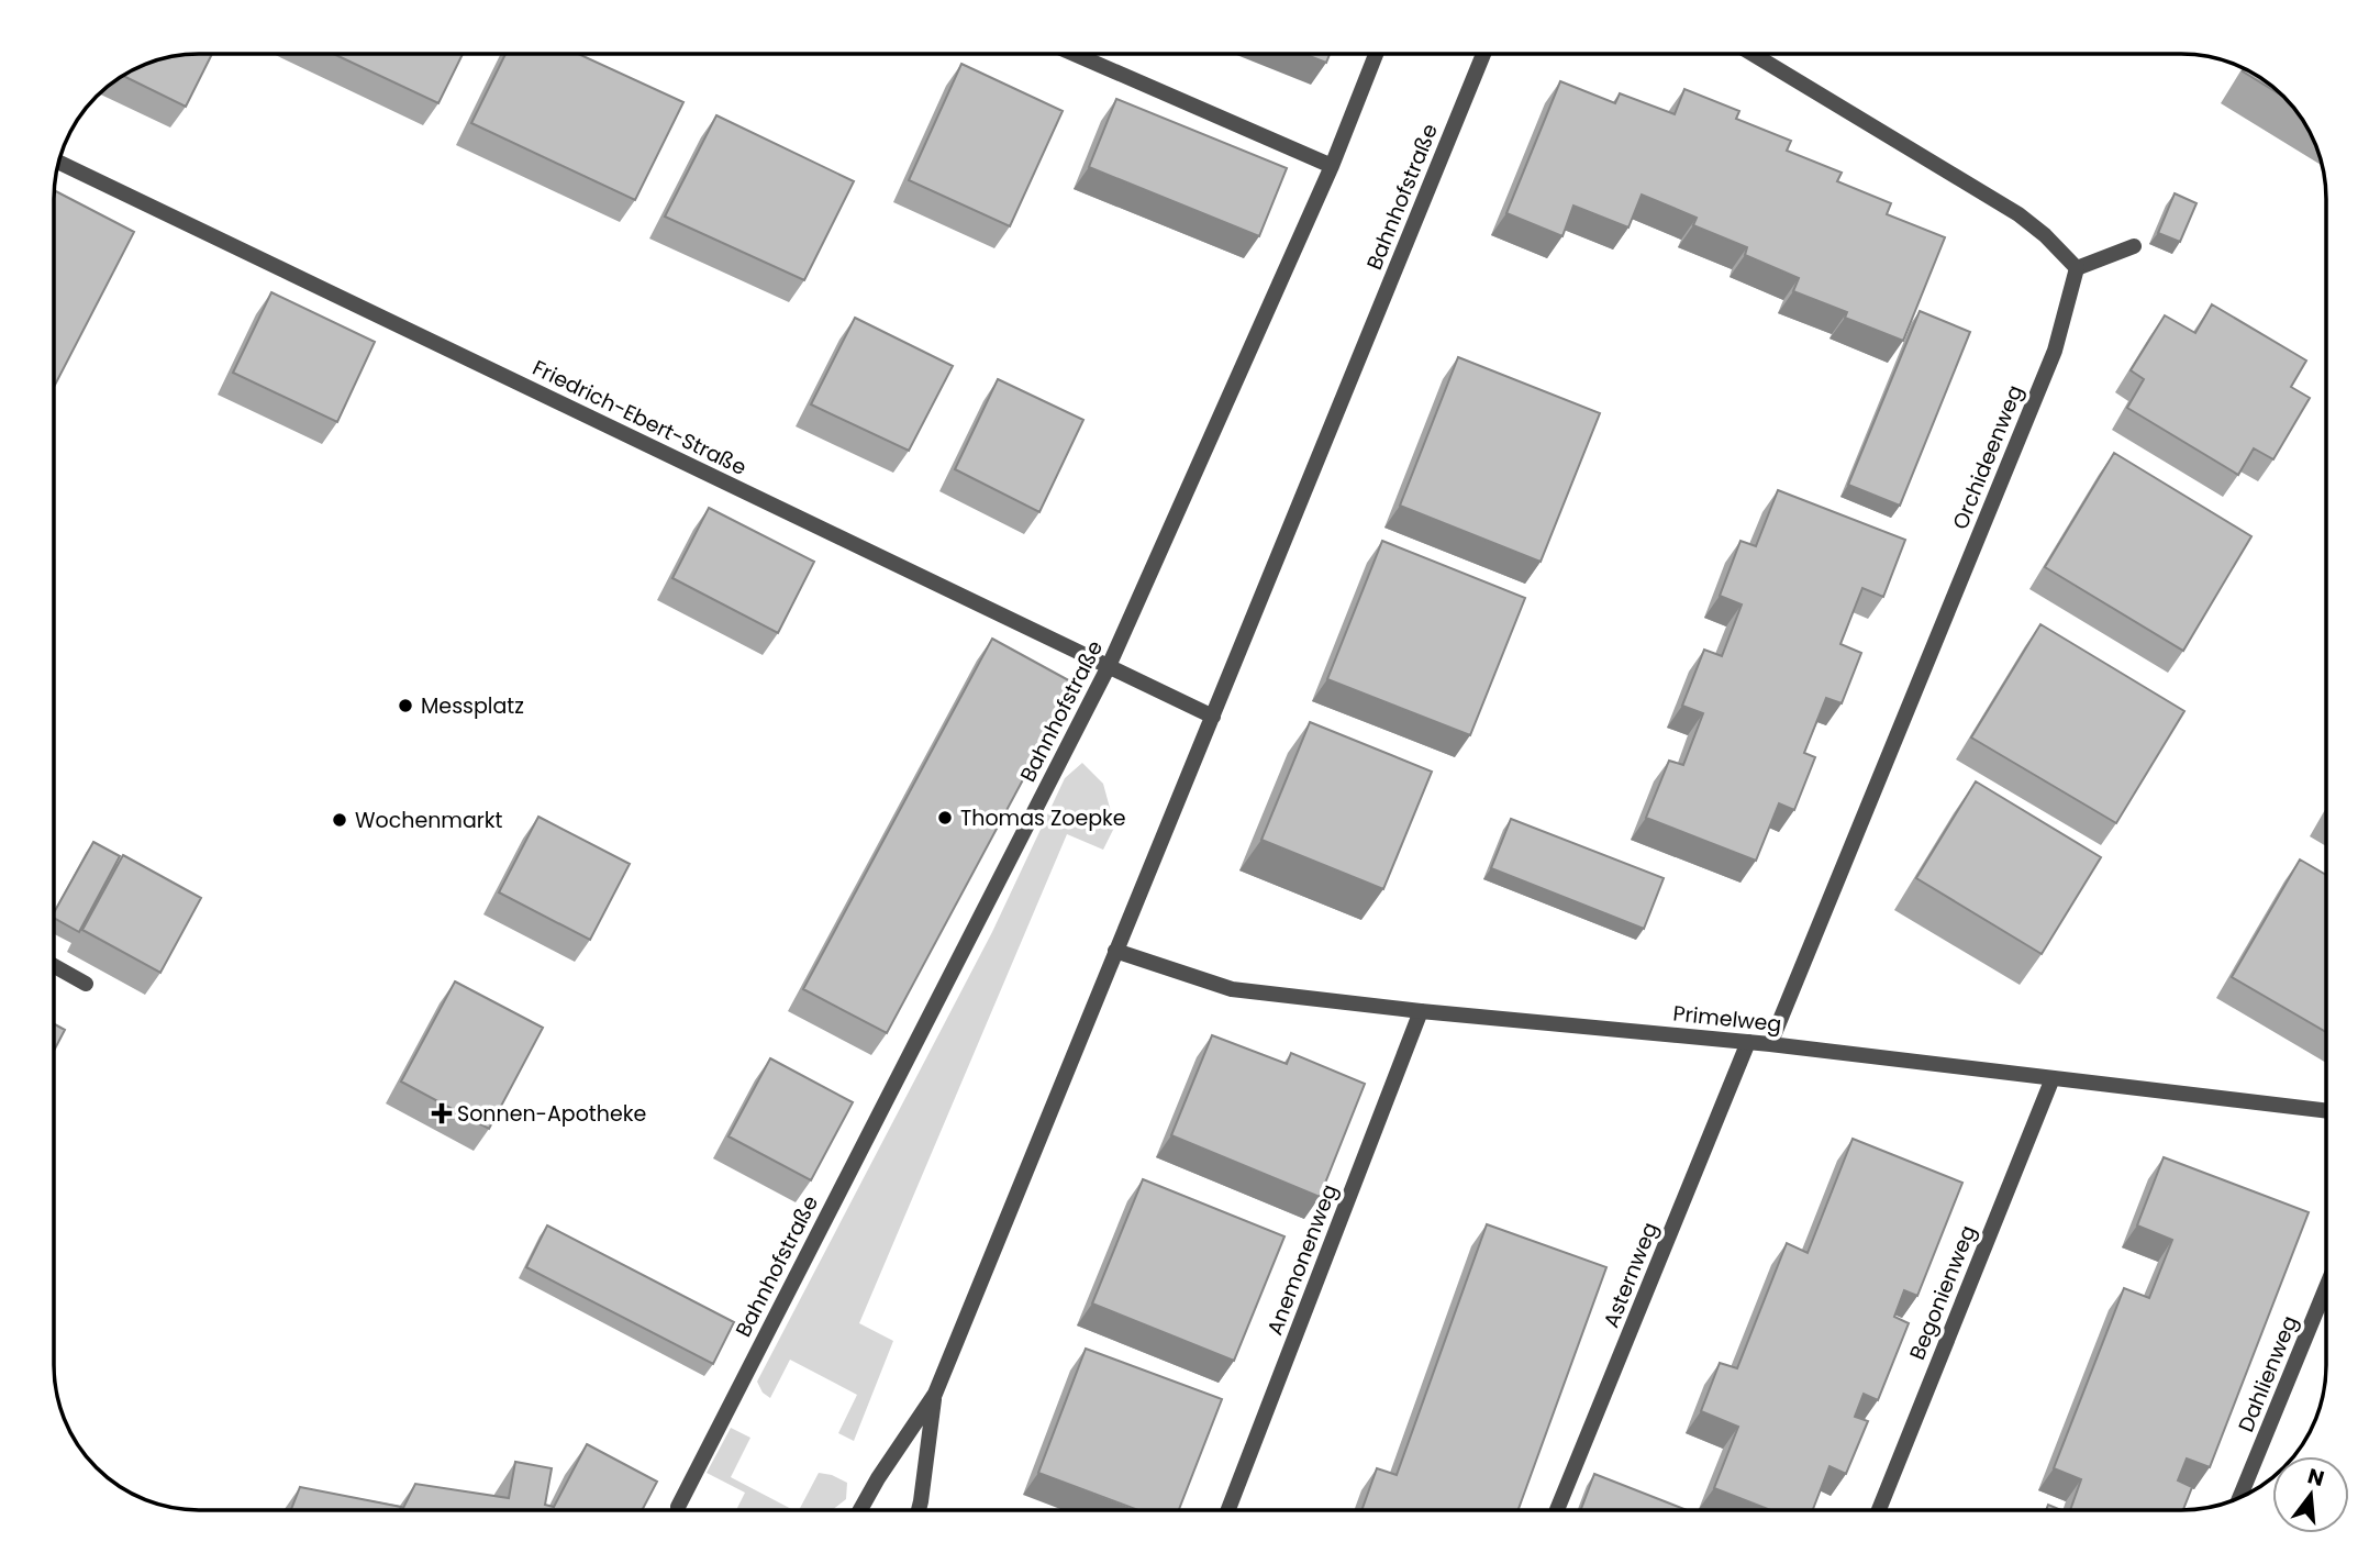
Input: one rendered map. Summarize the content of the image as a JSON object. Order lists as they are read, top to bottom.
{
  "streets": {
    "street": [
      "Bahnhofstraße",
      "Friedrich-Ebert-Straße",
      "Orchideenweg",
      "Primelweg",
      "Anemonenweg",
      "Asternweg",
      "Begonienweg",
      "Dahlienweg"
    ]
  },
  "crossings": [
    ["Bahnhofstraße", "Friedrich-Ebert-Straße"],
    ["Bahnhofstraße", "Primelweg"],
    ["Orchideenweg", "Primelweg"],
    ["Primelweg", "Anemonenweg"],
    ["Primelweg", "Asternweg"],
    ["Primelweg", "Begonienweg"]
  ],
  "places": {
    "other": ["Messplatz", "Thomas Zoepke", "Wochenmarkt"],
    "health": ["Sonnen-Apotheke"]
  },
  "north": "top"
}
